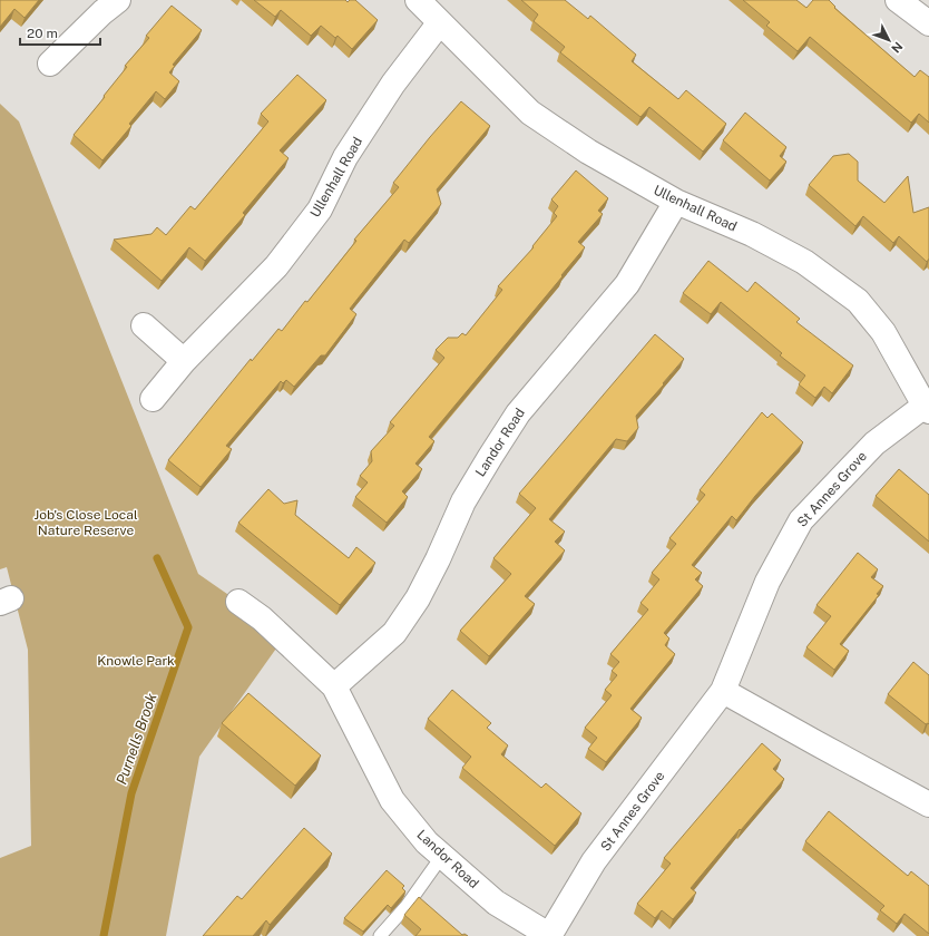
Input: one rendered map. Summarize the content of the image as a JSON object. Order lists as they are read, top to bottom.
{
  "streets": {
    "street": ["Ullenhall Road", "Landor Road", "St Annes Grove"]
  },
  "crossings": [
    ["Ullenhall Road", "Landor Road"],
    ["Ullenhall Road", "St Annes Grove"],
    ["Landor Road", "St Annes Grove"]
  ],
  "water": ["Purnells Brook"],
  "parks": ["Job's Close Local Nature Reserve", "Knowle Park"],
  "scale_bar": "20 m",
  "north": "bottom right"
}
